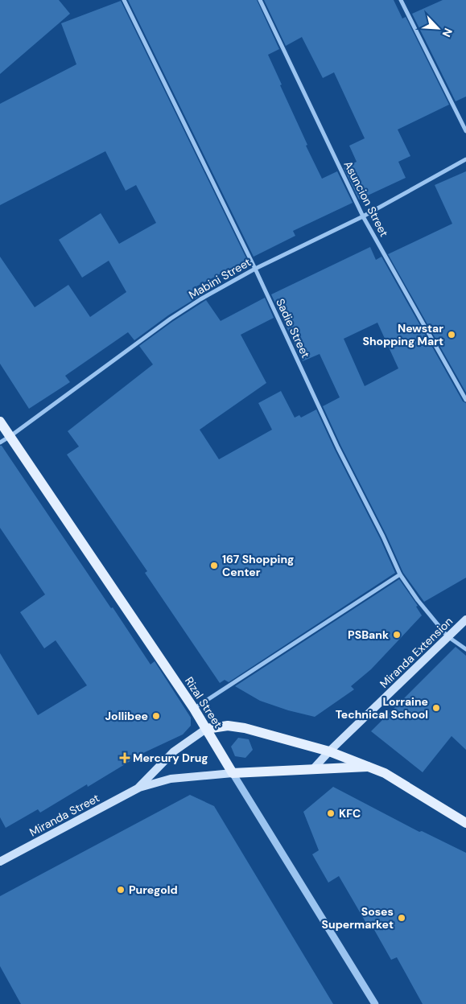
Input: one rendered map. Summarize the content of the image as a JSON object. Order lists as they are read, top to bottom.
{
  "streets": {
    "main road": ["Miranda Extension", "Rizal Street", "Miranda Street"],
    "street": ["Asuncion Street", "Mabini Street", "Sadie Street"]
  },
  "crossings": [
    ["Asuncion Street", "Mabini Street"],
    ["Mabini Street", "Sadie Street"],
    ["Mabini Street", "Rizal Street"],
    ["Sadie Street", "Miranda Extension"],
    ["Rizal Street", "Miranda Street"]
  ],
  "places": {
    "other": [
      "Newstar Shopping Mart",
      "167 Shopping Center",
      "PSBank",
      "Lorraine Technical School",
      "Jollibee",
      "KFC",
      "Puregold",
      "Soses Supermarket"
    ],
    "health": ["Mercury Drug"]
  },
  "north": "bottom right"
}
